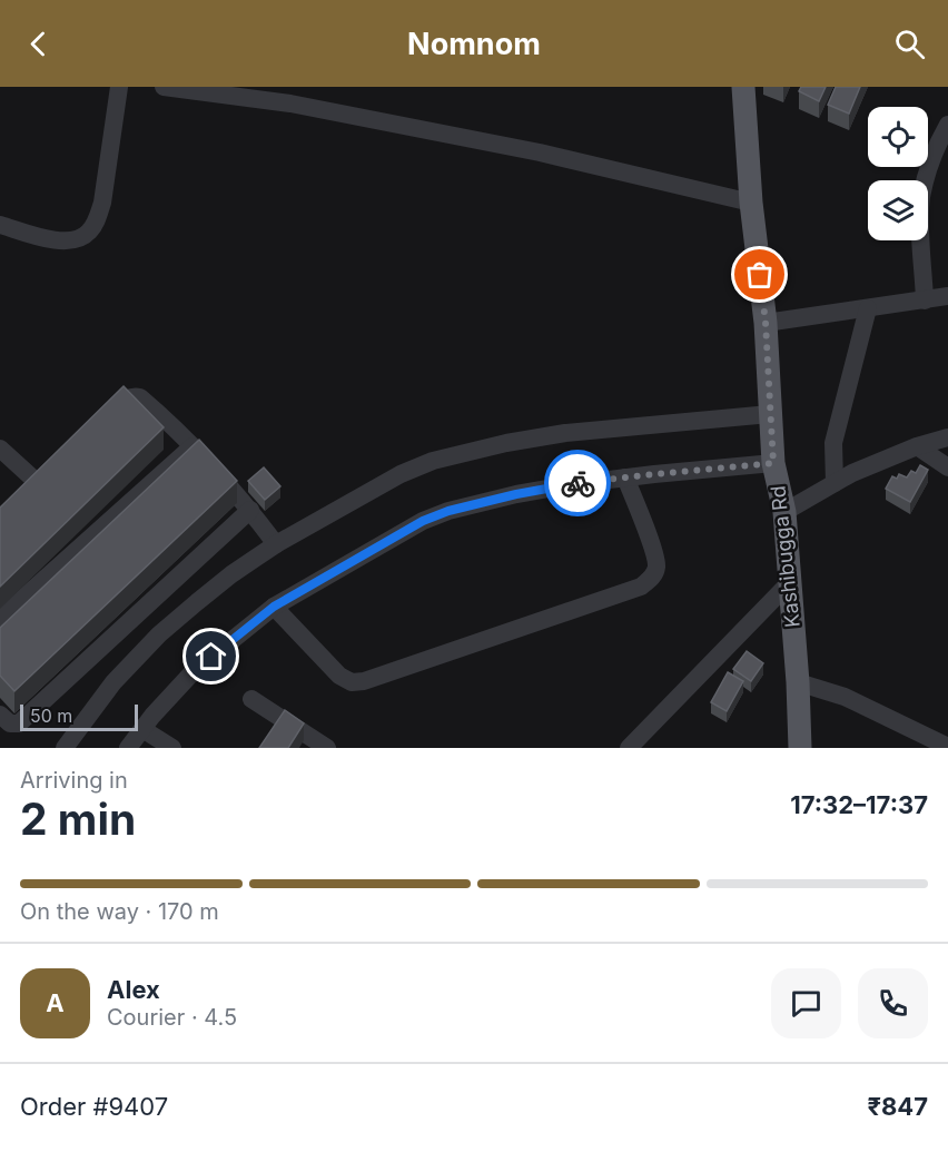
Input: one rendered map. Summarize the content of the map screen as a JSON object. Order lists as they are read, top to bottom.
{
  "streets": {
    "main road": ["Kashibugga Rd"]
  },
  "scale_bar": "50 m",
  "page": {
    "header": "Nomnom",
    "scale": "50 m",
    "heading": ["2 min", "Arriving in", "17:32–17:37"],
    "panel": [
      "Alex",
      "Courier · 4.5",
      "Order #9407",
      "₹847"
    ],
    "bar": "On the way · 170 m",
    "round": "A"
  }
}
